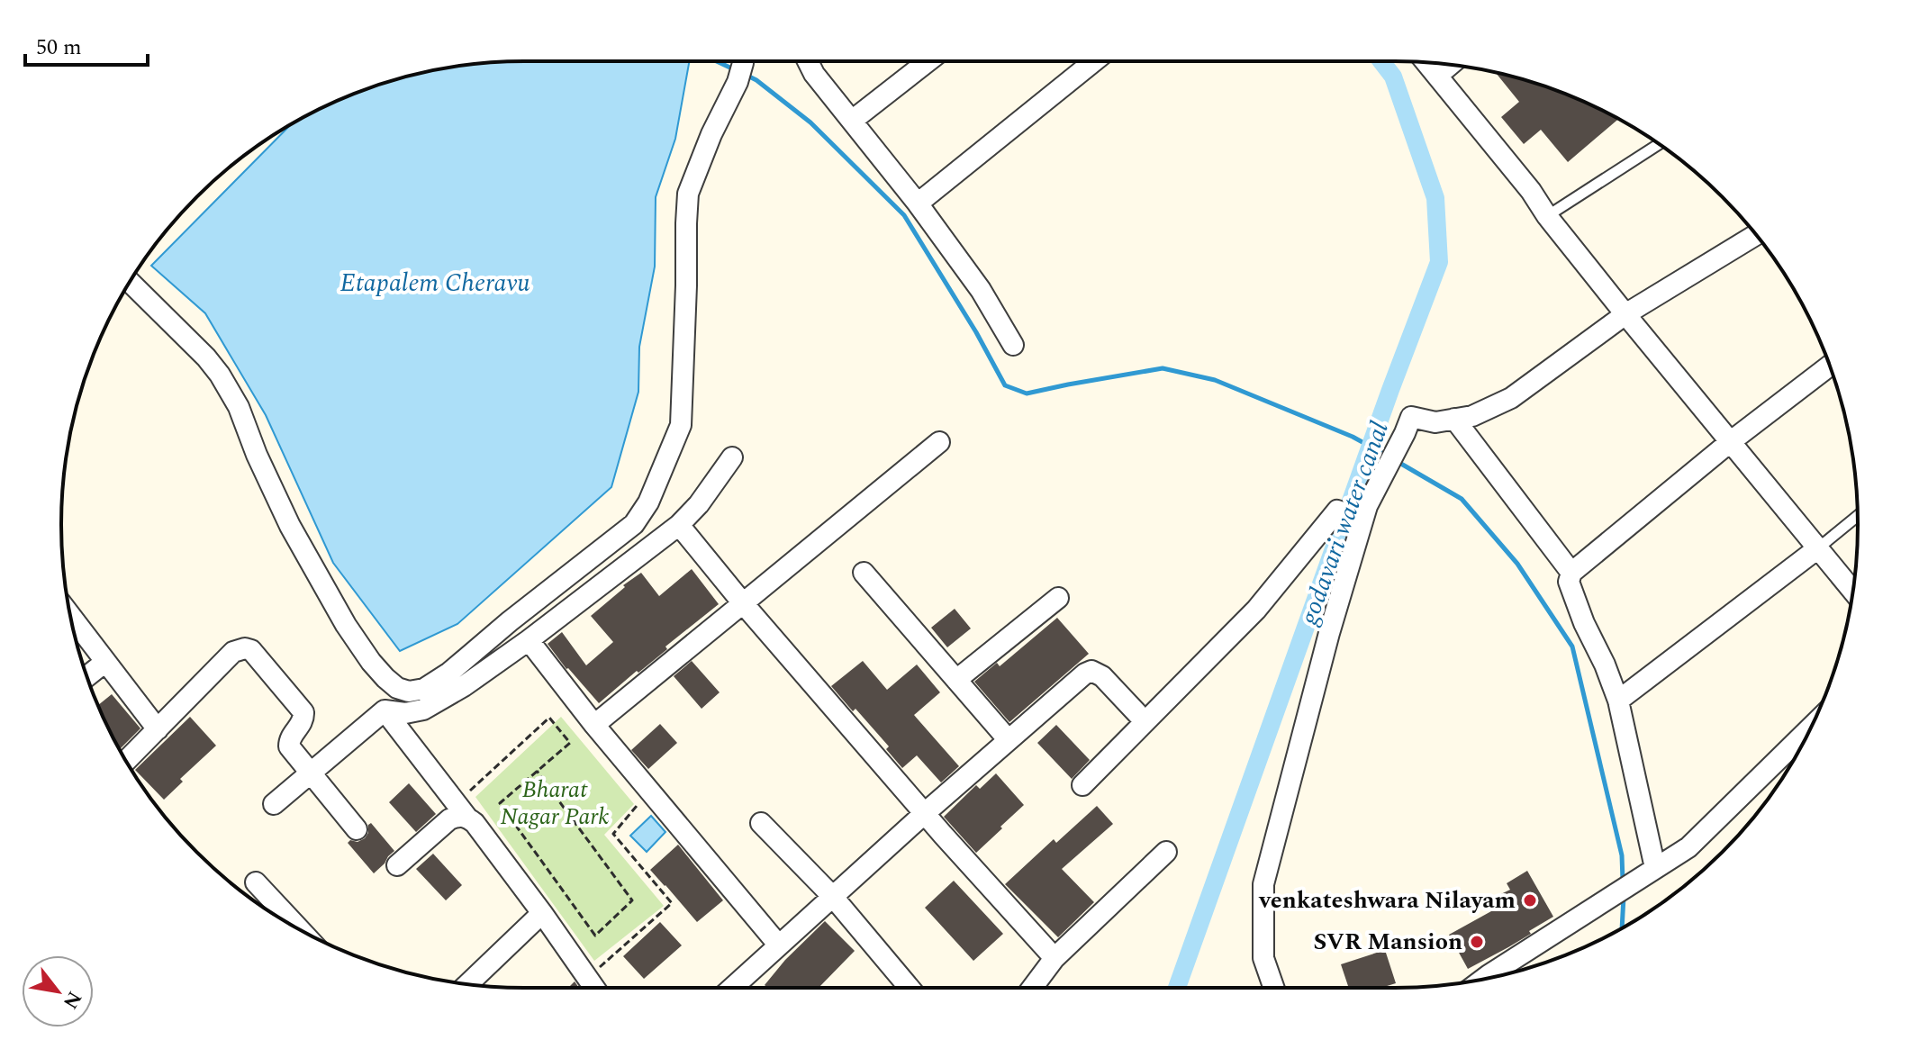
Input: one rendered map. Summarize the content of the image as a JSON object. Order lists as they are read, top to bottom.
{
  "water": ["Etapalem Cheravu", "godavari water canal"],
  "parks": ["Bharat Nagar Park"],
  "places": ["venkateshwara Nilayam", "SVR Mansion"],
  "scale_bar": "50 m",
  "north": "bottom right"
}
